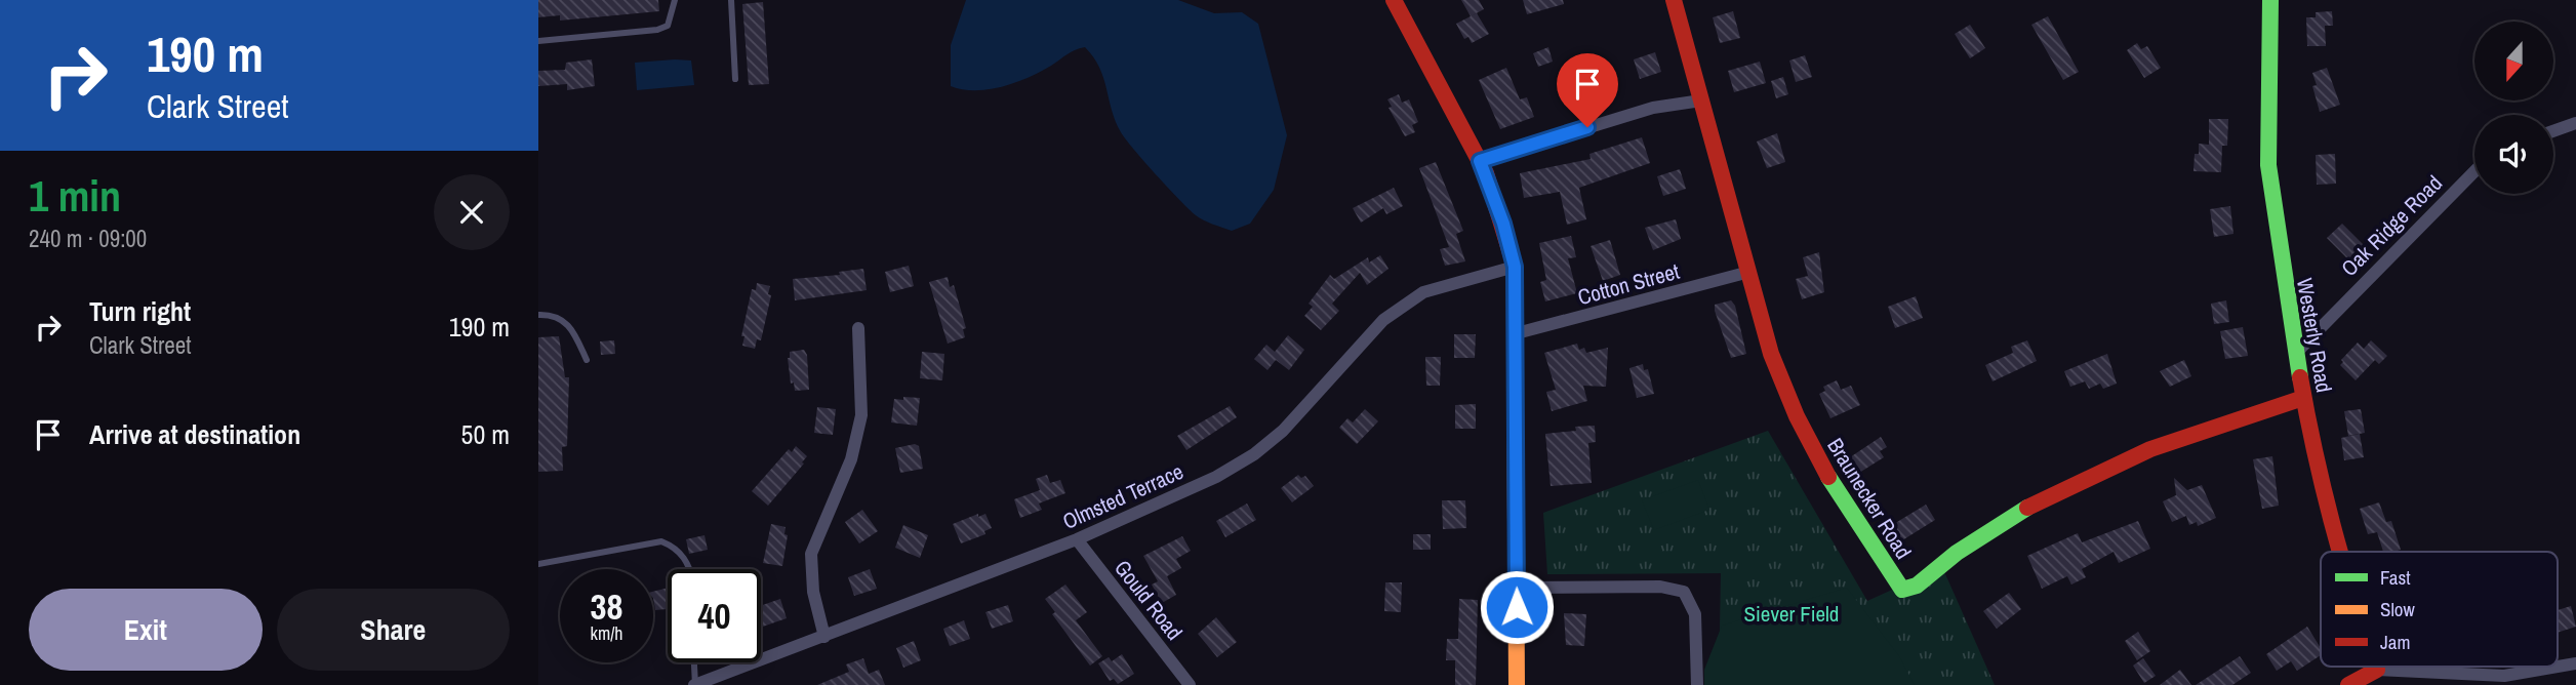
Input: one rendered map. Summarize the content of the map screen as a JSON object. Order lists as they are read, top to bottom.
{
  "streets": {
    "street": [
      "Oak Ridge Road",
      "Cotton Street",
      "Westerly Road",
      "Olmsted Terrace",
      "Braunecker Road",
      "Gould Road"
    ]
  },
  "crossings": [
    ["Oak Ridge Road", "Westerly Road"],
    ["Cotton Street", "Braunecker Road"],
    ["Westerly Road", "Braunecker Road"],
    ["Olmsted Terrace", "Gould Road"]
  ],
  "parks": ["Siever Field"],
  "legend": ["Fast", "Slow", "Jam"],
  "north": "bottom",
  "page": {
    "turn": ["190 m", "Clark Street"],
    "heading": ["1 min", "240 m · 09:00"],
    "list": [
      {
        "name": "Turn right",
        "note": "Clark Street",
        "value": "190 m"
      },
      {
        "name": "Arrive at destination",
        "value": "50 m"
      }
    ],
    "speed": "38 km/h",
    "limit": "40",
    "buttons": ["Exit", "Share"]
  }
}
